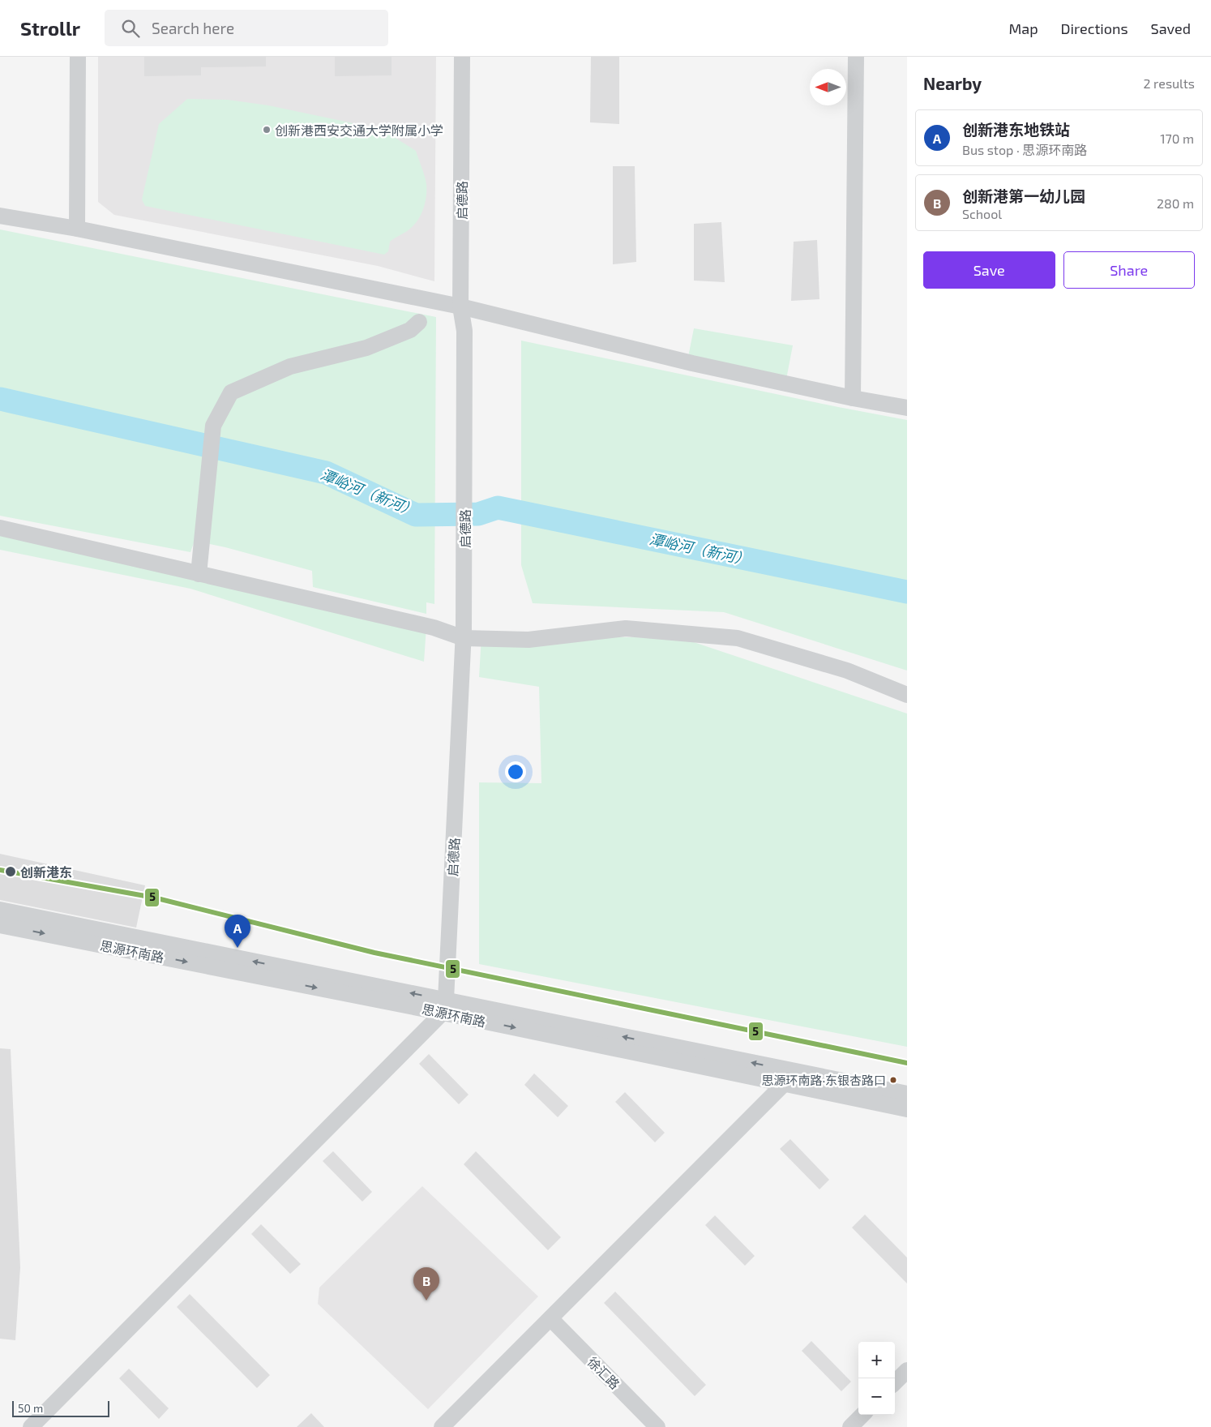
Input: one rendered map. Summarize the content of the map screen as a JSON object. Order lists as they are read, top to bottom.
{
  "streets": {
    "street": ["启德路", "思源环南路", "徐汇路"]
  },
  "crossings": [
    ["启德路", "思源环南路"]
  ],
  "water": ["潭峪河（新河）"],
  "places": ["创新港西安交通大学附属小学", "创新港东", "思源环南路·东银杏路口"],
  "lines": ["transit line 5"],
  "scale_bar": "50 m",
  "north": "left",
  "page": {
    "header": "Strollr",
    "search": "Search here",
    "nav": ["Map", "Directions", "Saved"],
    "heading": ["Nearby", "2 results"],
    "list": [
      {
        "mark": "A",
        "name": "创新港东地铁站",
        "note": "Bus stop · 思源环南路",
        "value": "170 m"
      },
      {
        "mark": "B",
        "name": "创新港第一幼儿园",
        "note": "School",
        "value": "280 m"
      }
    ],
    "buttons": ["Save", "Share"],
    "pins": ["A", "B"],
    "map_buttons": ["+", "−"],
    "scale": "50 m"
  }
}
